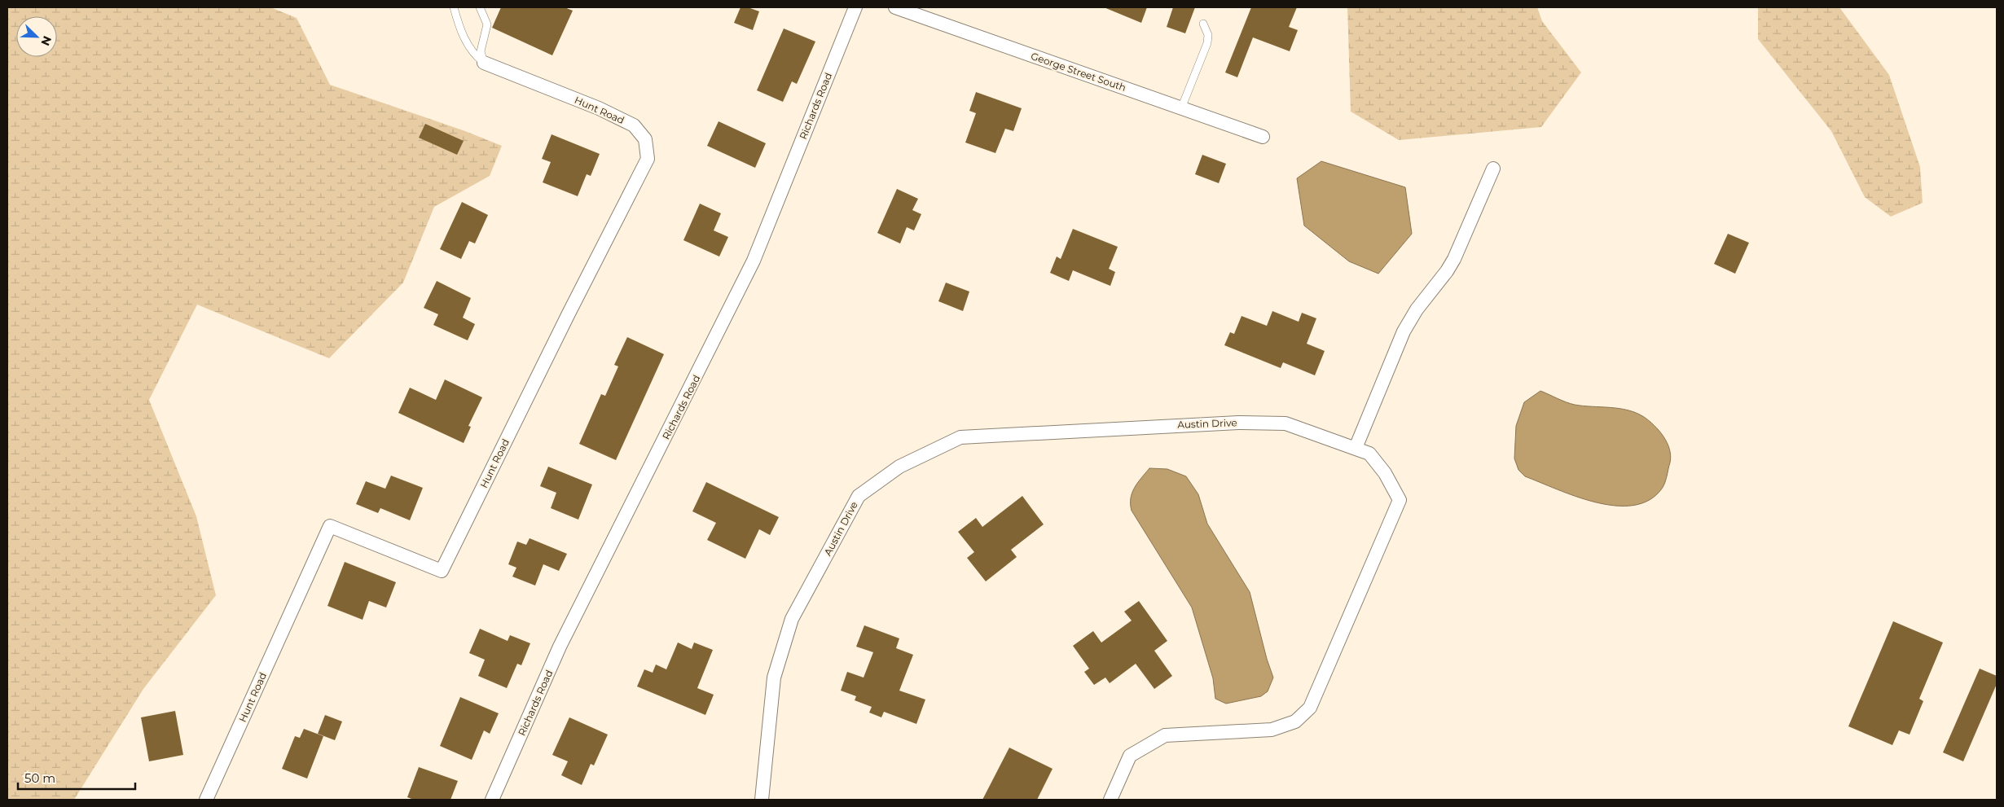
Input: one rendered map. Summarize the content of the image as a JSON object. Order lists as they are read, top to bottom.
{
  "streets": {
    "street": [
      "George Street South",
      "Richards Road",
      "Hunt Road",
      "Austin Drive"
    ]
  },
  "scale_bar": "50 m",
  "north": "bottom right"
}
